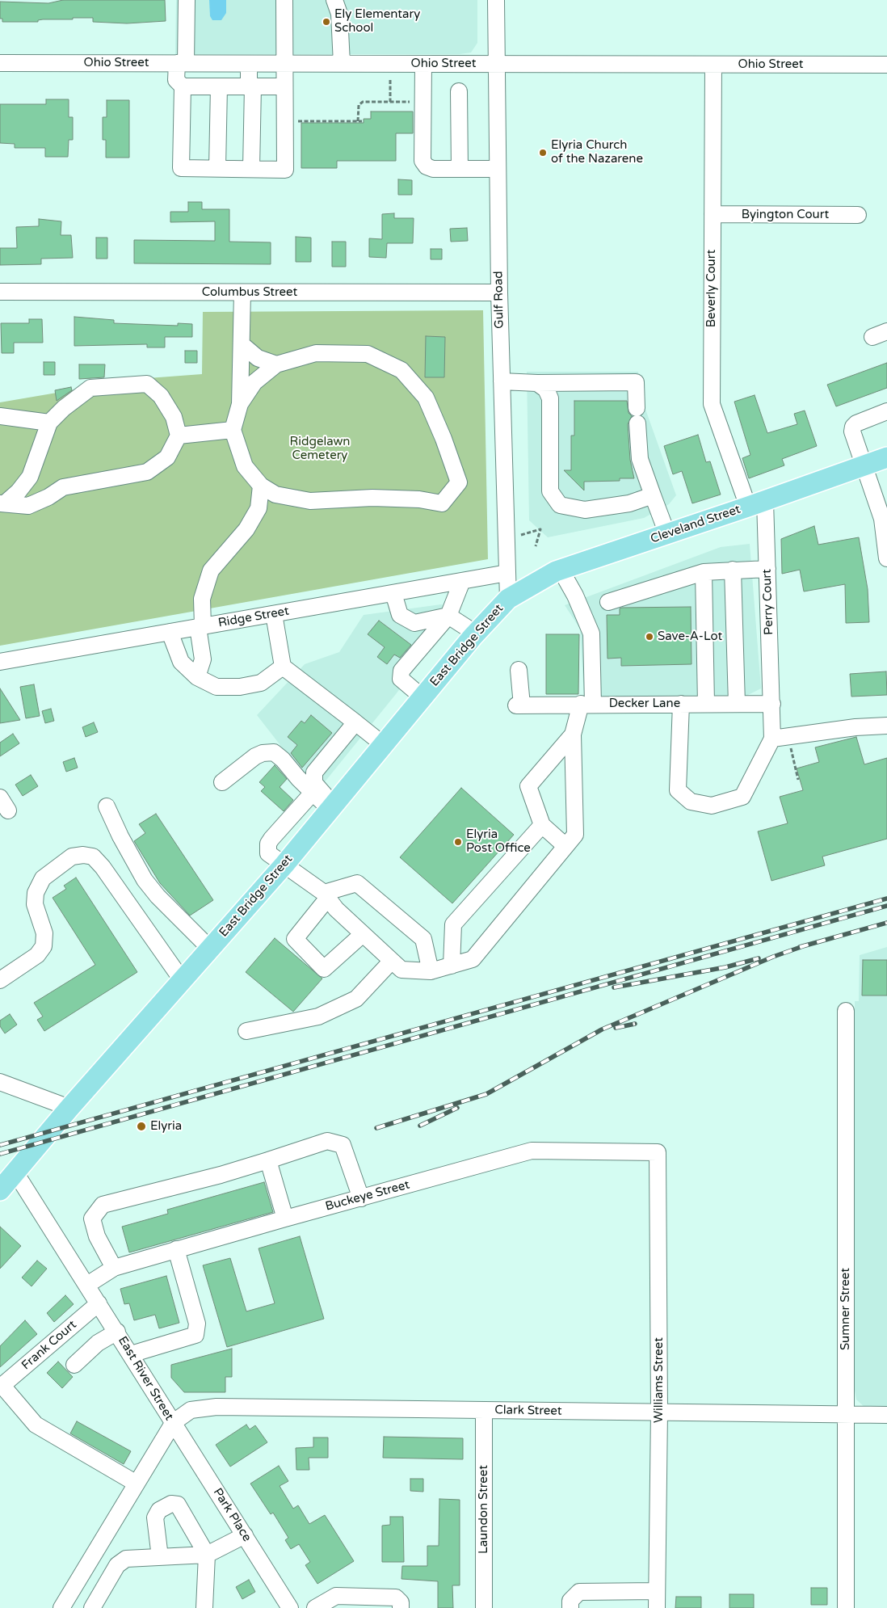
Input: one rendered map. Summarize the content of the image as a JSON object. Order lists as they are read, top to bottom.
{
  "streets": {
    "main road": ["Cleveland Street", "East Bridge Street"],
    "street": [
      "Ohio Street",
      "Byington Court",
      "Beverly Court",
      "Columbus Street",
      "Gulf Road",
      "Perry Court",
      "Ridge Street",
      "Decker Lane",
      "Buckeye Street",
      "Sumner Street",
      "Frank Court",
      "East River Street",
      "Williams Street",
      "Clark Street",
      "Laundon Street",
      "Park Place"
    ]
  },
  "crossings": [
    ["Ohio Street", "Beverly Court"],
    ["Ohio Street", "Gulf Road"],
    ["Byington Court", "Beverly Court"],
    ["Beverly Court", "Cleveland Street"],
    ["Beverly Court", "Perry Court"],
    ["Columbus Street", "Gulf Road"],
    ["Gulf Road", "Cleveland Street"],
    ["Gulf Road", "Ridge Street"],
    ["Gulf Road", "East Bridge Street"],
    ["Cleveland Street", "Perry Court"],
    ["Cleveland Street", "East Bridge Street"],
    ["Perry Court", "Decker Lane"],
    ["East Bridge Street", "East River Street"],
    ["Buckeye Street", "East River Street"],
    ["Buckeye Street", "Williams Street"],
    ["Sumner Street", "Clark Street"],
    ["Frank Court", "East River Street"],
    ["East River Street", "Clark Street"],
    ["East River Street", "Park Place"],
    ["Williams Street", "Clark Street"],
    ["Clark Street", "Laundon Street"],
    ["Clark Street", "Park Place"]
  ],
  "parks": ["Ridgelawn Cemetery"],
  "places": [
    "Ely Elementary School",
    "Elyria Church of the Nazarene",
    "Save-A-Lot",
    "Elyria Post Office",
    "Elyria"
  ]
}
